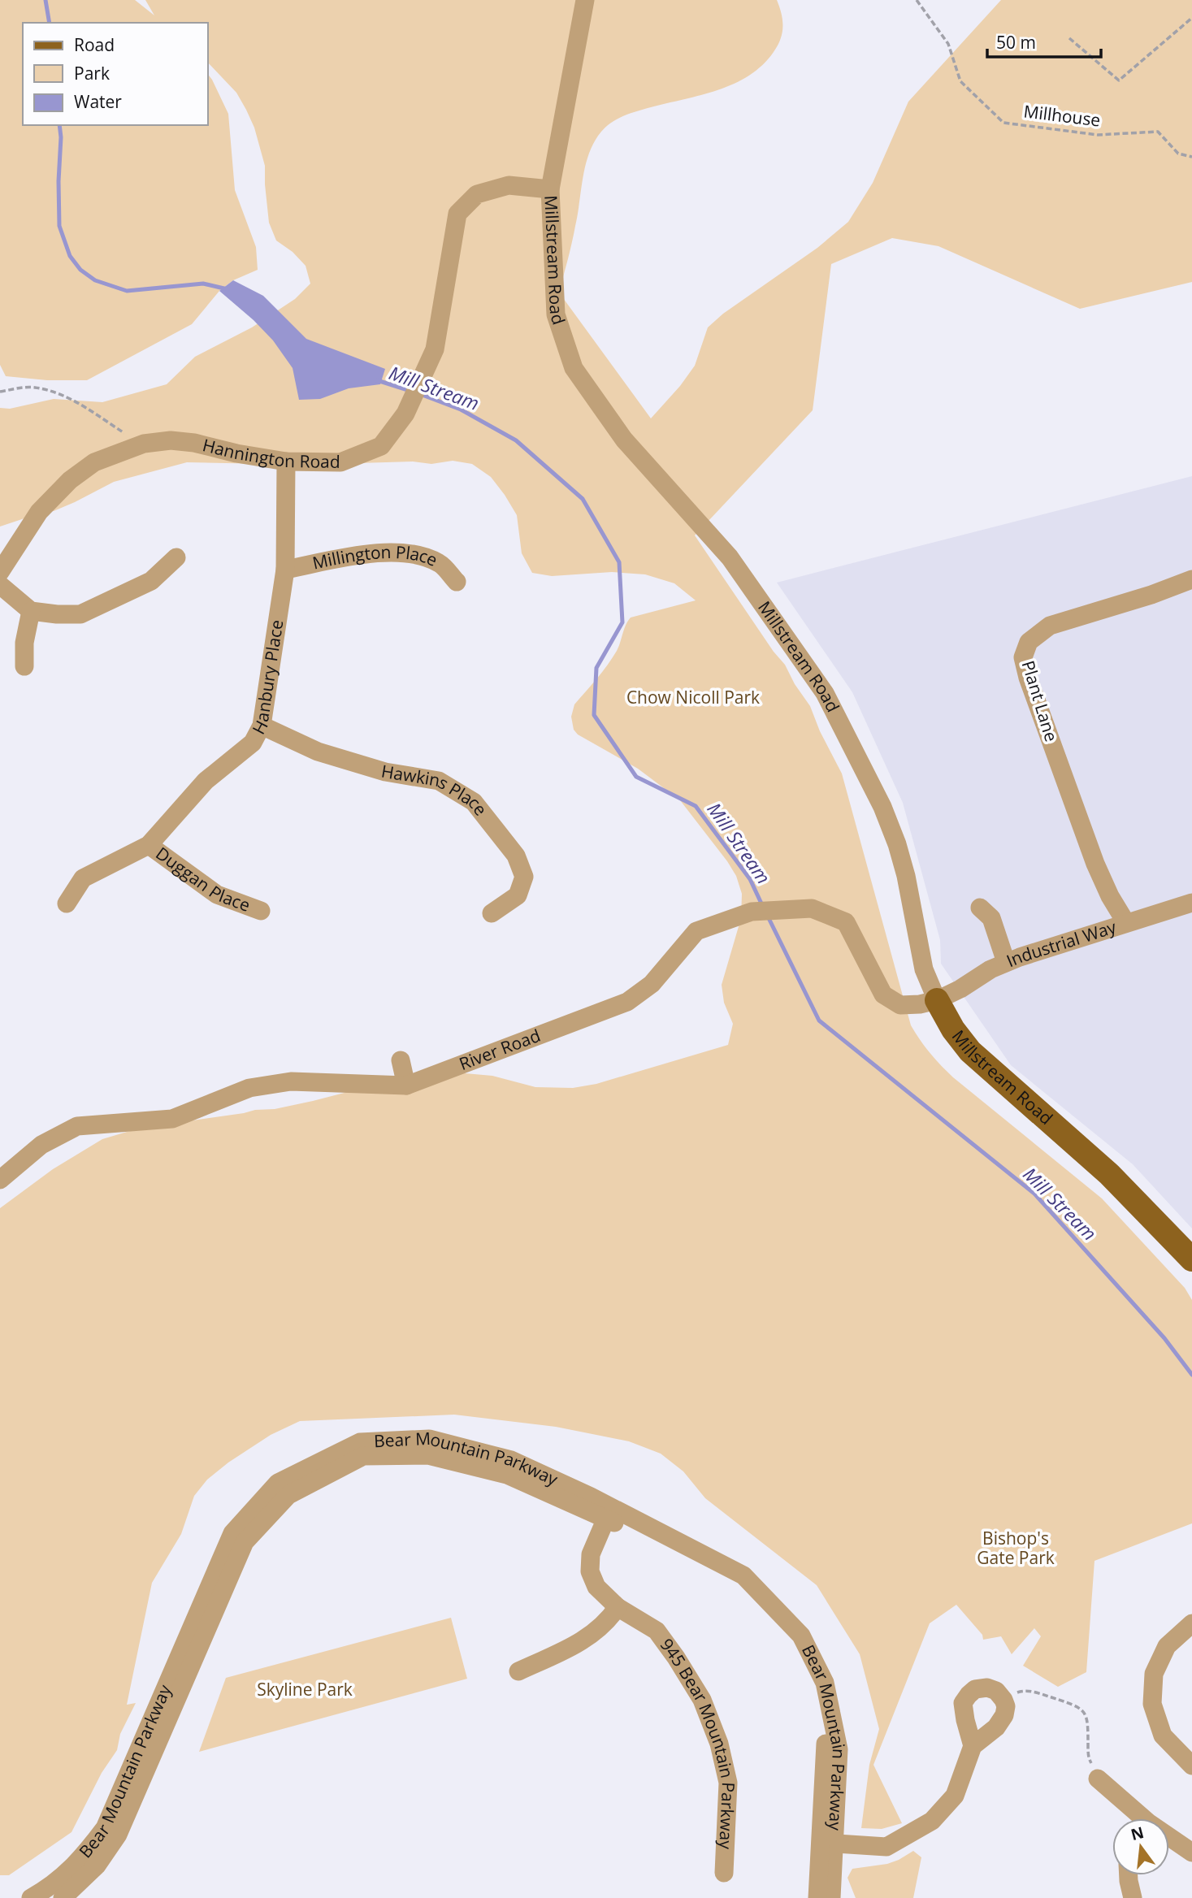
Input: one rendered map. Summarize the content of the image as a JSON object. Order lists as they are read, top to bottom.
{
  "streets": {
    "main road": ["Millstream Road"],
    "street": [
      "Hannington Road",
      "Millington Place",
      "Hanbury Place",
      "Plant Lane",
      "Hawkins Place",
      "Duggan Place",
      "Industrial Way",
      "River Road",
      "Bear Mountain Parkway",
      "945 Bear Mountain Parkway"
    ],
    "path": ["Millhouse"]
  },
  "crossings": [
    ["Millstream Road", "Hannington Road"],
    ["Millstream Road", "Industrial Way"],
    ["Millstream Road", "River Road"],
    ["Hannington Road", "Hanbury Place"],
    ["Millington Place", "Hanbury Place"],
    ["Hanbury Place", "Hawkins Place"],
    ["Hanbury Place", "Duggan Place"],
    ["Plant Lane", "Industrial Way"],
    ["Industrial Way", "River Road"],
    ["Bear Mountain Parkway", "945 Bear Mountain Parkway"]
  ],
  "water": ["Mill Stream"],
  "parks": ["Chow Nicoll Park", "Bishop's Gate Park", "Skyline Park"],
  "legend": ["Road", "Park", "Water"],
  "scale_bar": "50 m",
  "north": "top"
}
